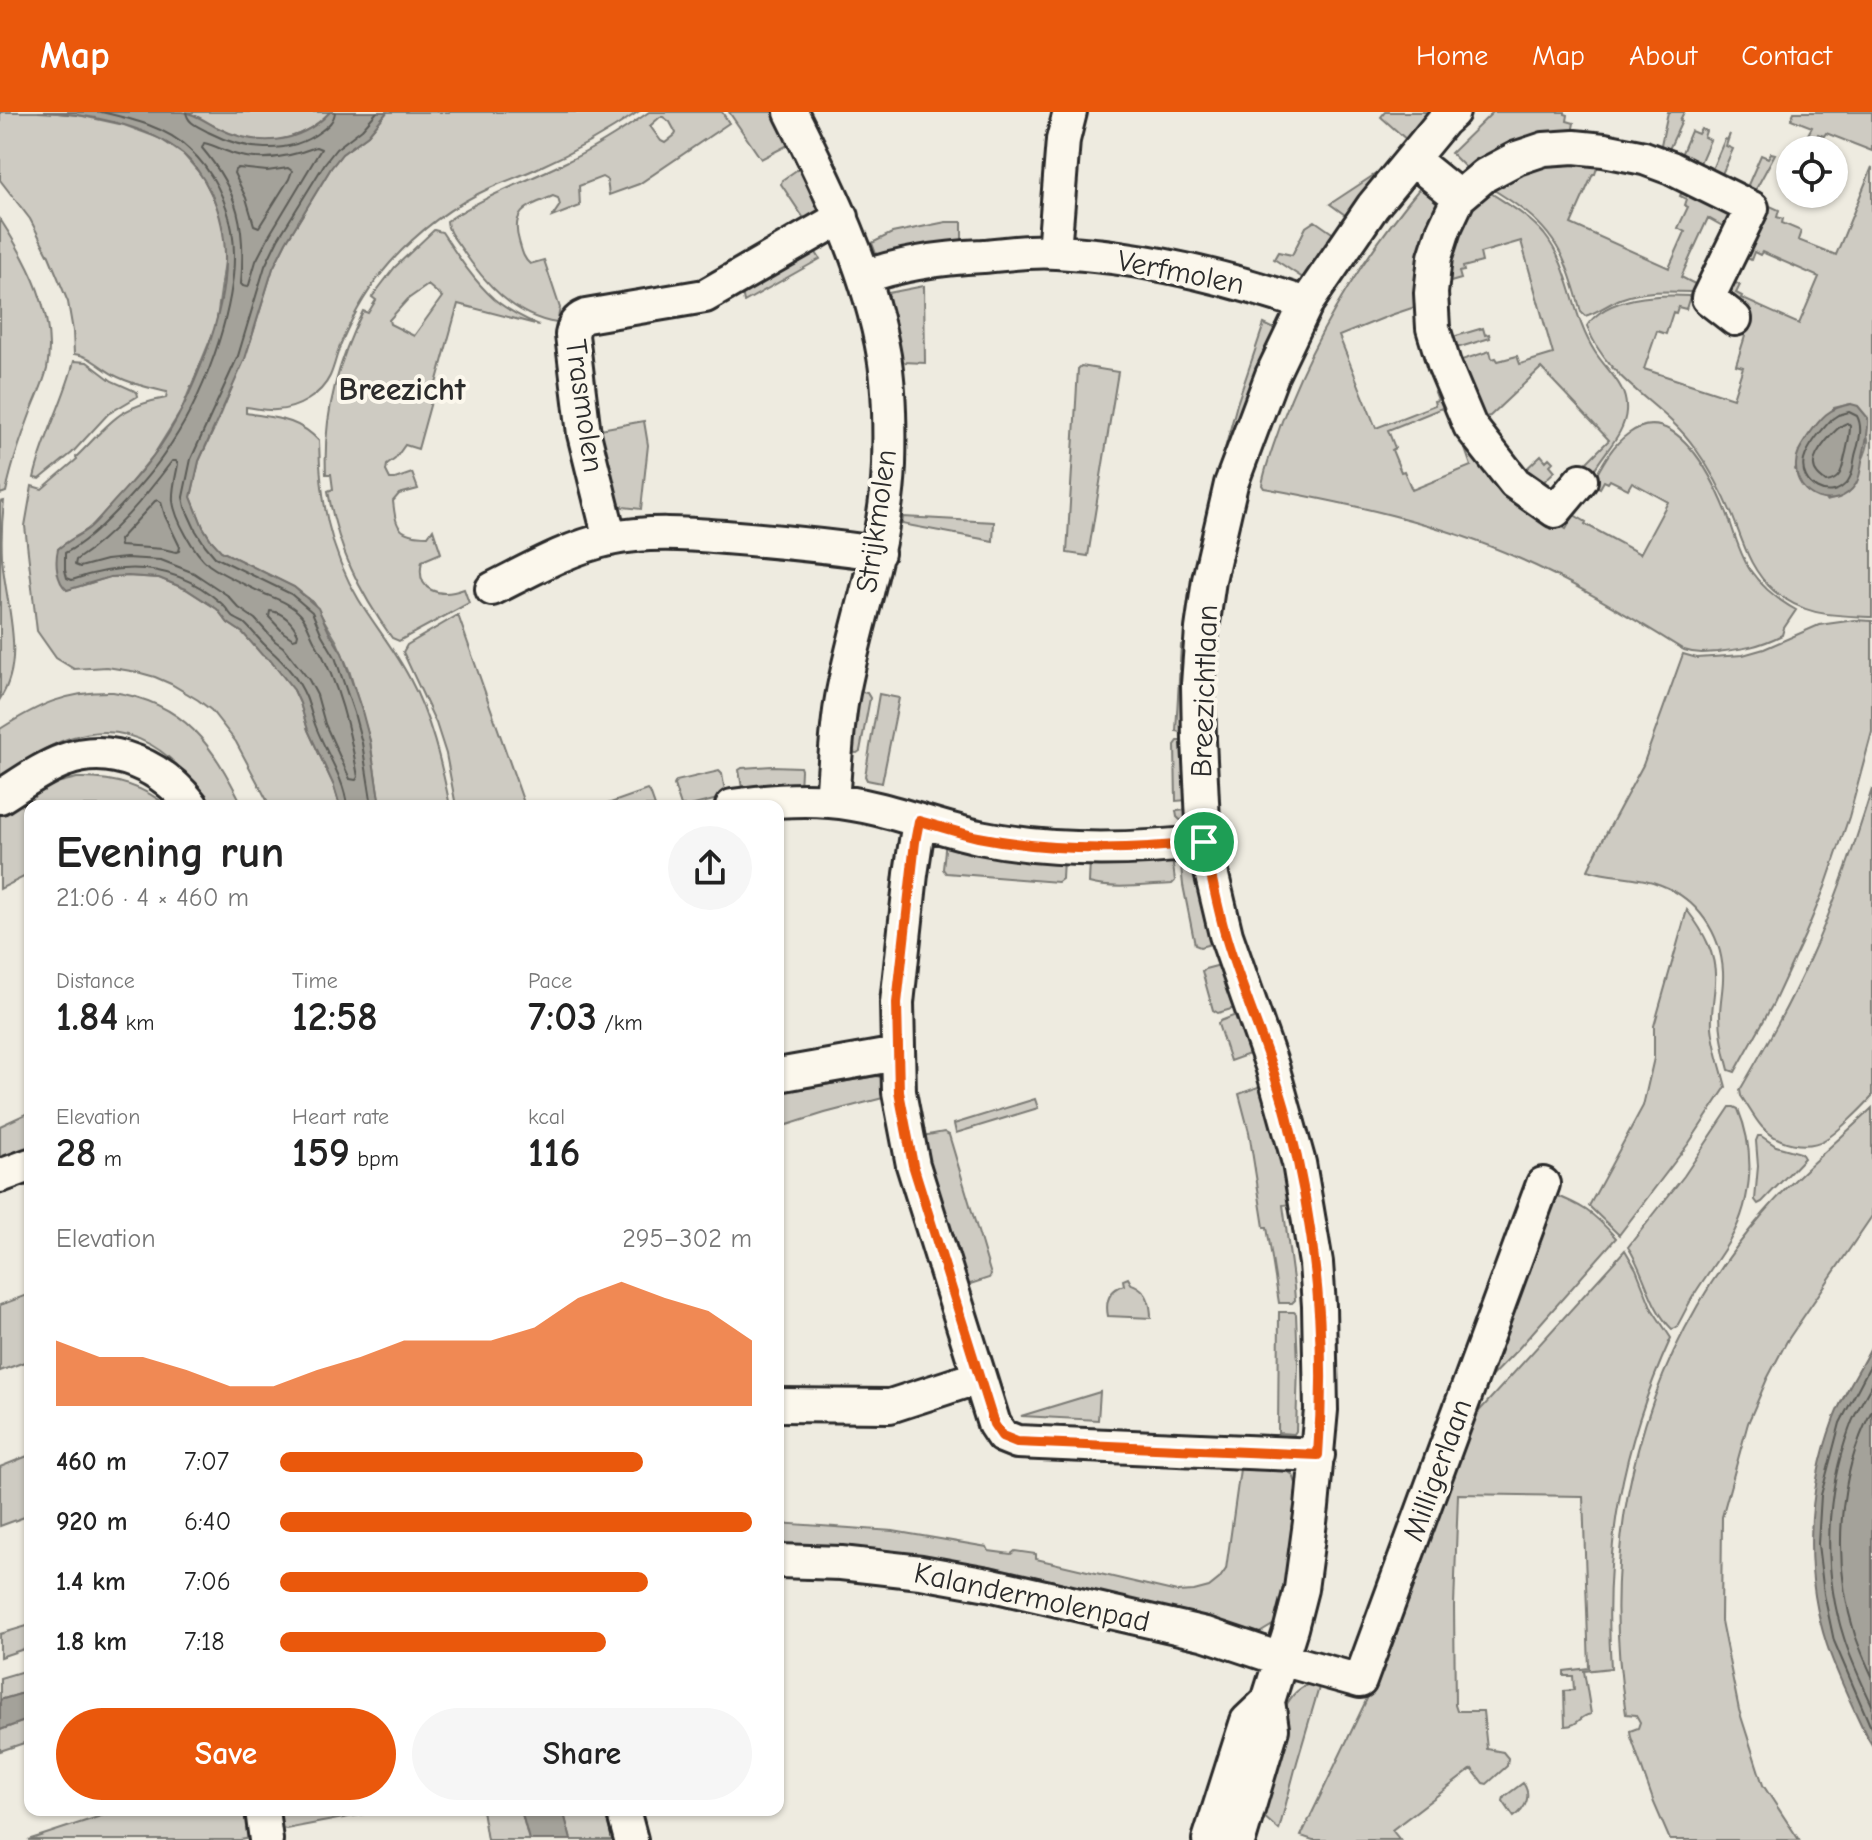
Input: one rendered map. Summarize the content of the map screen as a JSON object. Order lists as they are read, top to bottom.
{
  "streets": {
    "street": [
      "Verfmolen",
      "Trasmolen",
      "Strijkmolen",
      "Breezichtlaan",
      "Milligerlaan",
      "Kalandermolenpad"
    ]
  },
  "crossings": [
    ["Verfmolen", "Strijkmolen"],
    ["Verfmolen", "Breezichtlaan"],
    ["Trasmolen", "Strijkmolen"],
    ["Breezichtlaan", "Milligerlaan"],
    ["Breezichtlaan", "Kalandermolenpad"],
    ["Milligerlaan", "Kalandermolenpad"]
  ],
  "districts": ["Breezicht"],
  "page": {
    "header": "Map",
    "nav": [
      "Home",
      "Map",
      "About",
      "Contact"
    ],
    "heading": ["Evening run", "21:06 · 4 × 460 m"],
    "stats": [
      ["Distance", "1.84 km"],
      ["Time", "12:58"],
      ["Pace", "7:03 /km"],
      ["Elevation", "28 m"],
      ["Heart rate", "159 bpm"],
      ["kcal", "116"]
    ],
    "chart": ["Elevation", "295–302 m"],
    "list": [
      {
        "name": "460 m",
        "note": "7:07"
      },
      {
        "name": "920 m",
        "note": "6:40"
      },
      {
        "name": "1.4 km",
        "note": "7:06"
      },
      {
        "name": "1.8 km",
        "note": "7:18"
      }
    ],
    "buttons": ["Save", "Share"]
  }
}
